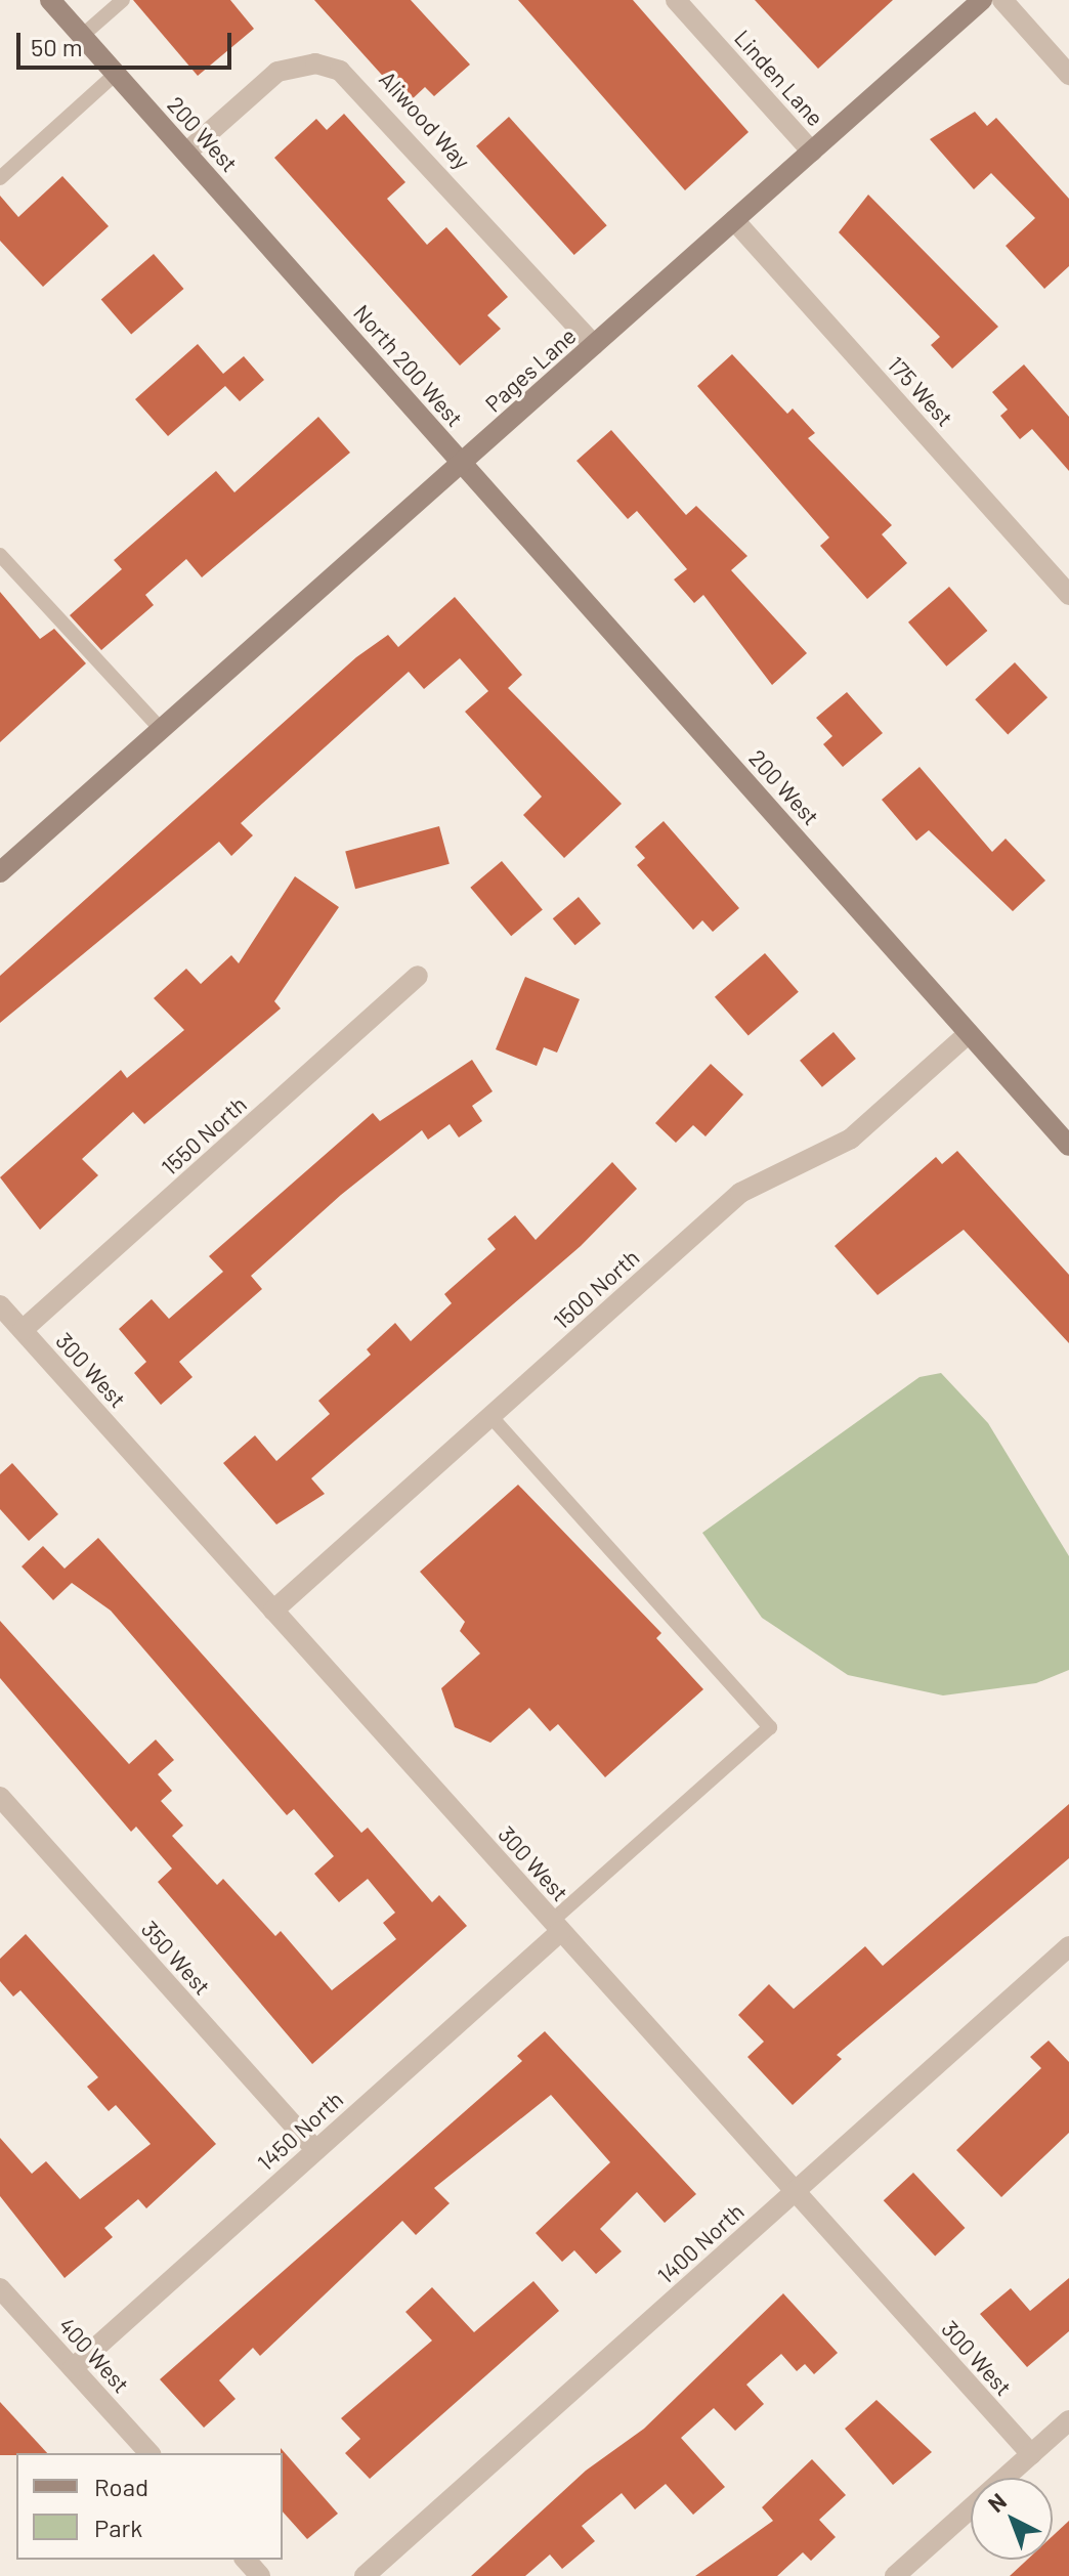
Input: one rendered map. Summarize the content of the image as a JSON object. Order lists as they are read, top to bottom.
{
  "streets": {
    "main road": ["200 West", "North 200 West", "Pages Lane"],
    "street": [
      "Linden Lane",
      "Aliwood Way",
      "175 West",
      "1550 North",
      "1500 North",
      "300 West",
      "350 West",
      "1450 North",
      "1400 North",
      "400 West"
    ]
  },
  "crossings": [
    ["Linden Lane", "Pages Lane"],
    ["Aliwood Way", "200 West"],
    ["Aliwood Way", "Pages Lane"],
    ["200 West", "North 200 West"],
    ["200 West", "Pages Lane"],
    ["200 West", "1500 North"],
    ["North 200 West", "Pages Lane"],
    ["Pages Lane", "175 West"],
    ["1550 North", "300 West"],
    ["1500 North", "300 West"],
    ["300 West", "1450 North"],
    ["300 West", "1400 North"],
    ["350 West", "1450 North"],
    ["1450 North", "400 West"]
  ],
  "legend": ["Road", "Park"],
  "scale_bar": "50 m",
  "north": "top left"
}
